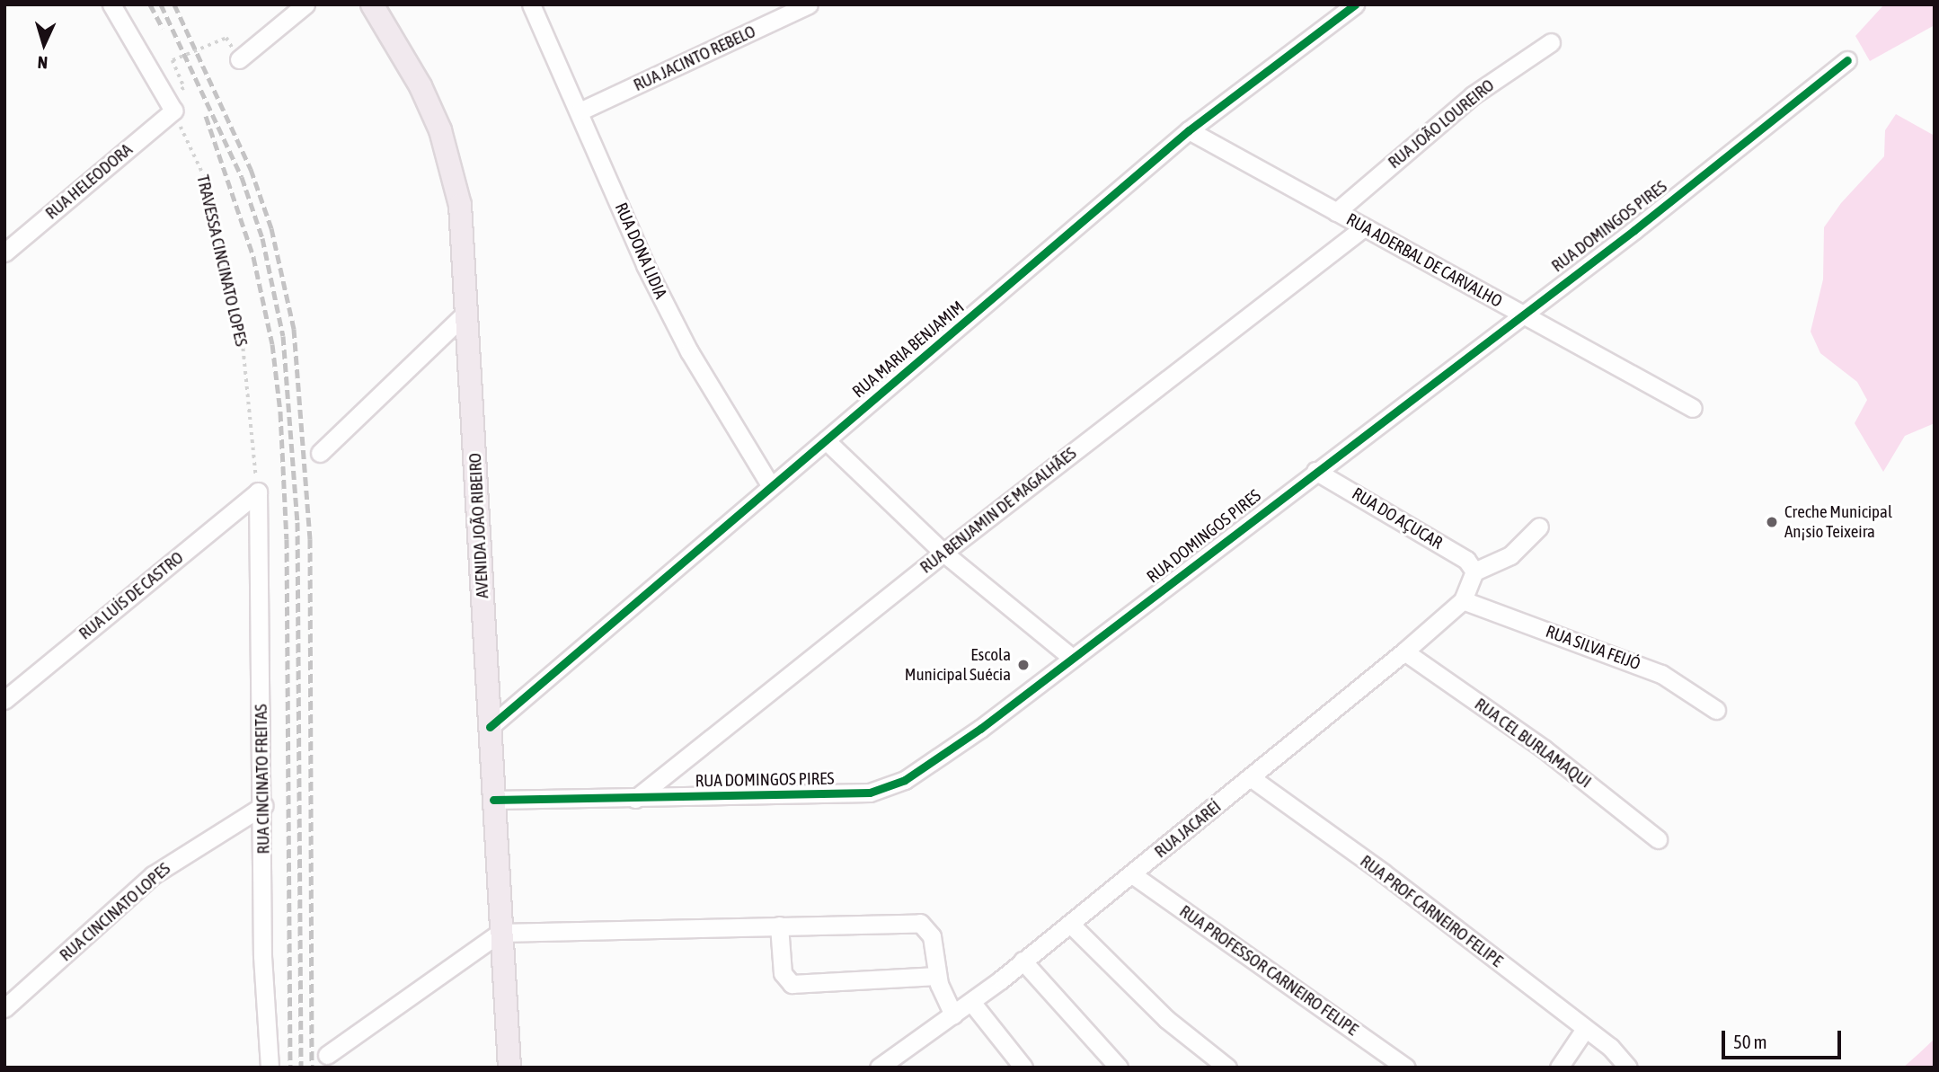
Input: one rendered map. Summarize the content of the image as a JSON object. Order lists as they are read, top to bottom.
{
  "streets": {
    "main road": ["AVENIDA JOÃO RIBEIRO"],
    "street": [
      "RUA JACINTO REBELO",
      "RUA JOÃO LOUREIRO",
      "RUA HELEODORA",
      "RUA DOMINGOS PIRES",
      "RUA DONA LIDIA",
      "RUA ADERBAL DE CARVALHO",
      "RUA MARIA BENJAMIM",
      "RUA BENJAMIN DE MAGALHÃES",
      "RUA DO AÇUCAR",
      "RUA LUÍS DE CASTRO",
      "RUA SILVA FEIJÓ",
      "RUA CEL BURLAMAQUI",
      "RUA CINCINATO FREITAS",
      "RUA JACAREÍ",
      "RUA PROF CARNEIRO FELIPE",
      "RUA CINCINATO LOPES",
      "RUA PROFESSOR CARNEIRO FELIPE"
    ],
    "path": ["TRAVESSA CINCINATO LOPES"]
  },
  "crossings": [
    ["RUA JACINTO REBELO", "RUA DONA LIDIA"],
    ["RUA JOÃO LOUREIRO", "RUA ADERBAL DE CARVALHO"],
    ["RUA HELEODORA", "TRAVESSA CINCINATO LOPES"],
    ["RUA DOMINGOS PIRES", "RUA ADERBAL DE CARVALHO"],
    ["RUA DOMINGOS PIRES", "RUA BENJAMIN DE MAGALHÃES"],
    ["RUA DOMINGOS PIRES", "RUA DO AÇUCAR"],
    ["RUA DOMINGOS PIRES", "AVENIDA JOÃO RIBEIRO"],
    ["RUA DONA LIDIA", "RUA MARIA BENJAMIM"],
    ["TRAVESSA CINCINATO LOPES", "RUA LUÍS DE CASTRO"],
    ["TRAVESSA CINCINATO LOPES", "RUA CINCINATO FREITAS"],
    ["RUA ADERBAL DE CARVALHO", "RUA MARIA BENJAMIM"],
    ["RUA ADERBAL DE CARVALHO", "RUA BENJAMIN DE MAGALHÃES"],
    ["RUA MARIA BENJAMIM", "AVENIDA JOÃO RIBEIRO"],
    ["RUA DO AÇUCAR", "RUA JACAREÍ"],
    ["RUA LUÍS DE CASTRO", "RUA CINCINATO FREITAS"],
    ["RUA SILVA FEIJÓ", "RUA JACAREÍ"],
    ["RUA CEL BURLAMAQUI", "RUA JACAREÍ"],
    ["RUA CINCINATO FREITAS", "RUA CINCINATO LOPES"],
    ["RUA JACAREÍ", "RUA PROF CARNEIRO FELIPE"],
    ["RUA JACAREÍ", "RUA PROFESSOR CARNEIRO FELIPE"]
  ],
  "places": ["Creche Municipal An¡sio Teixeira", "Escola Municipal Suécia"],
  "scale_bar": "50 m",
  "north": "bottom"
}
